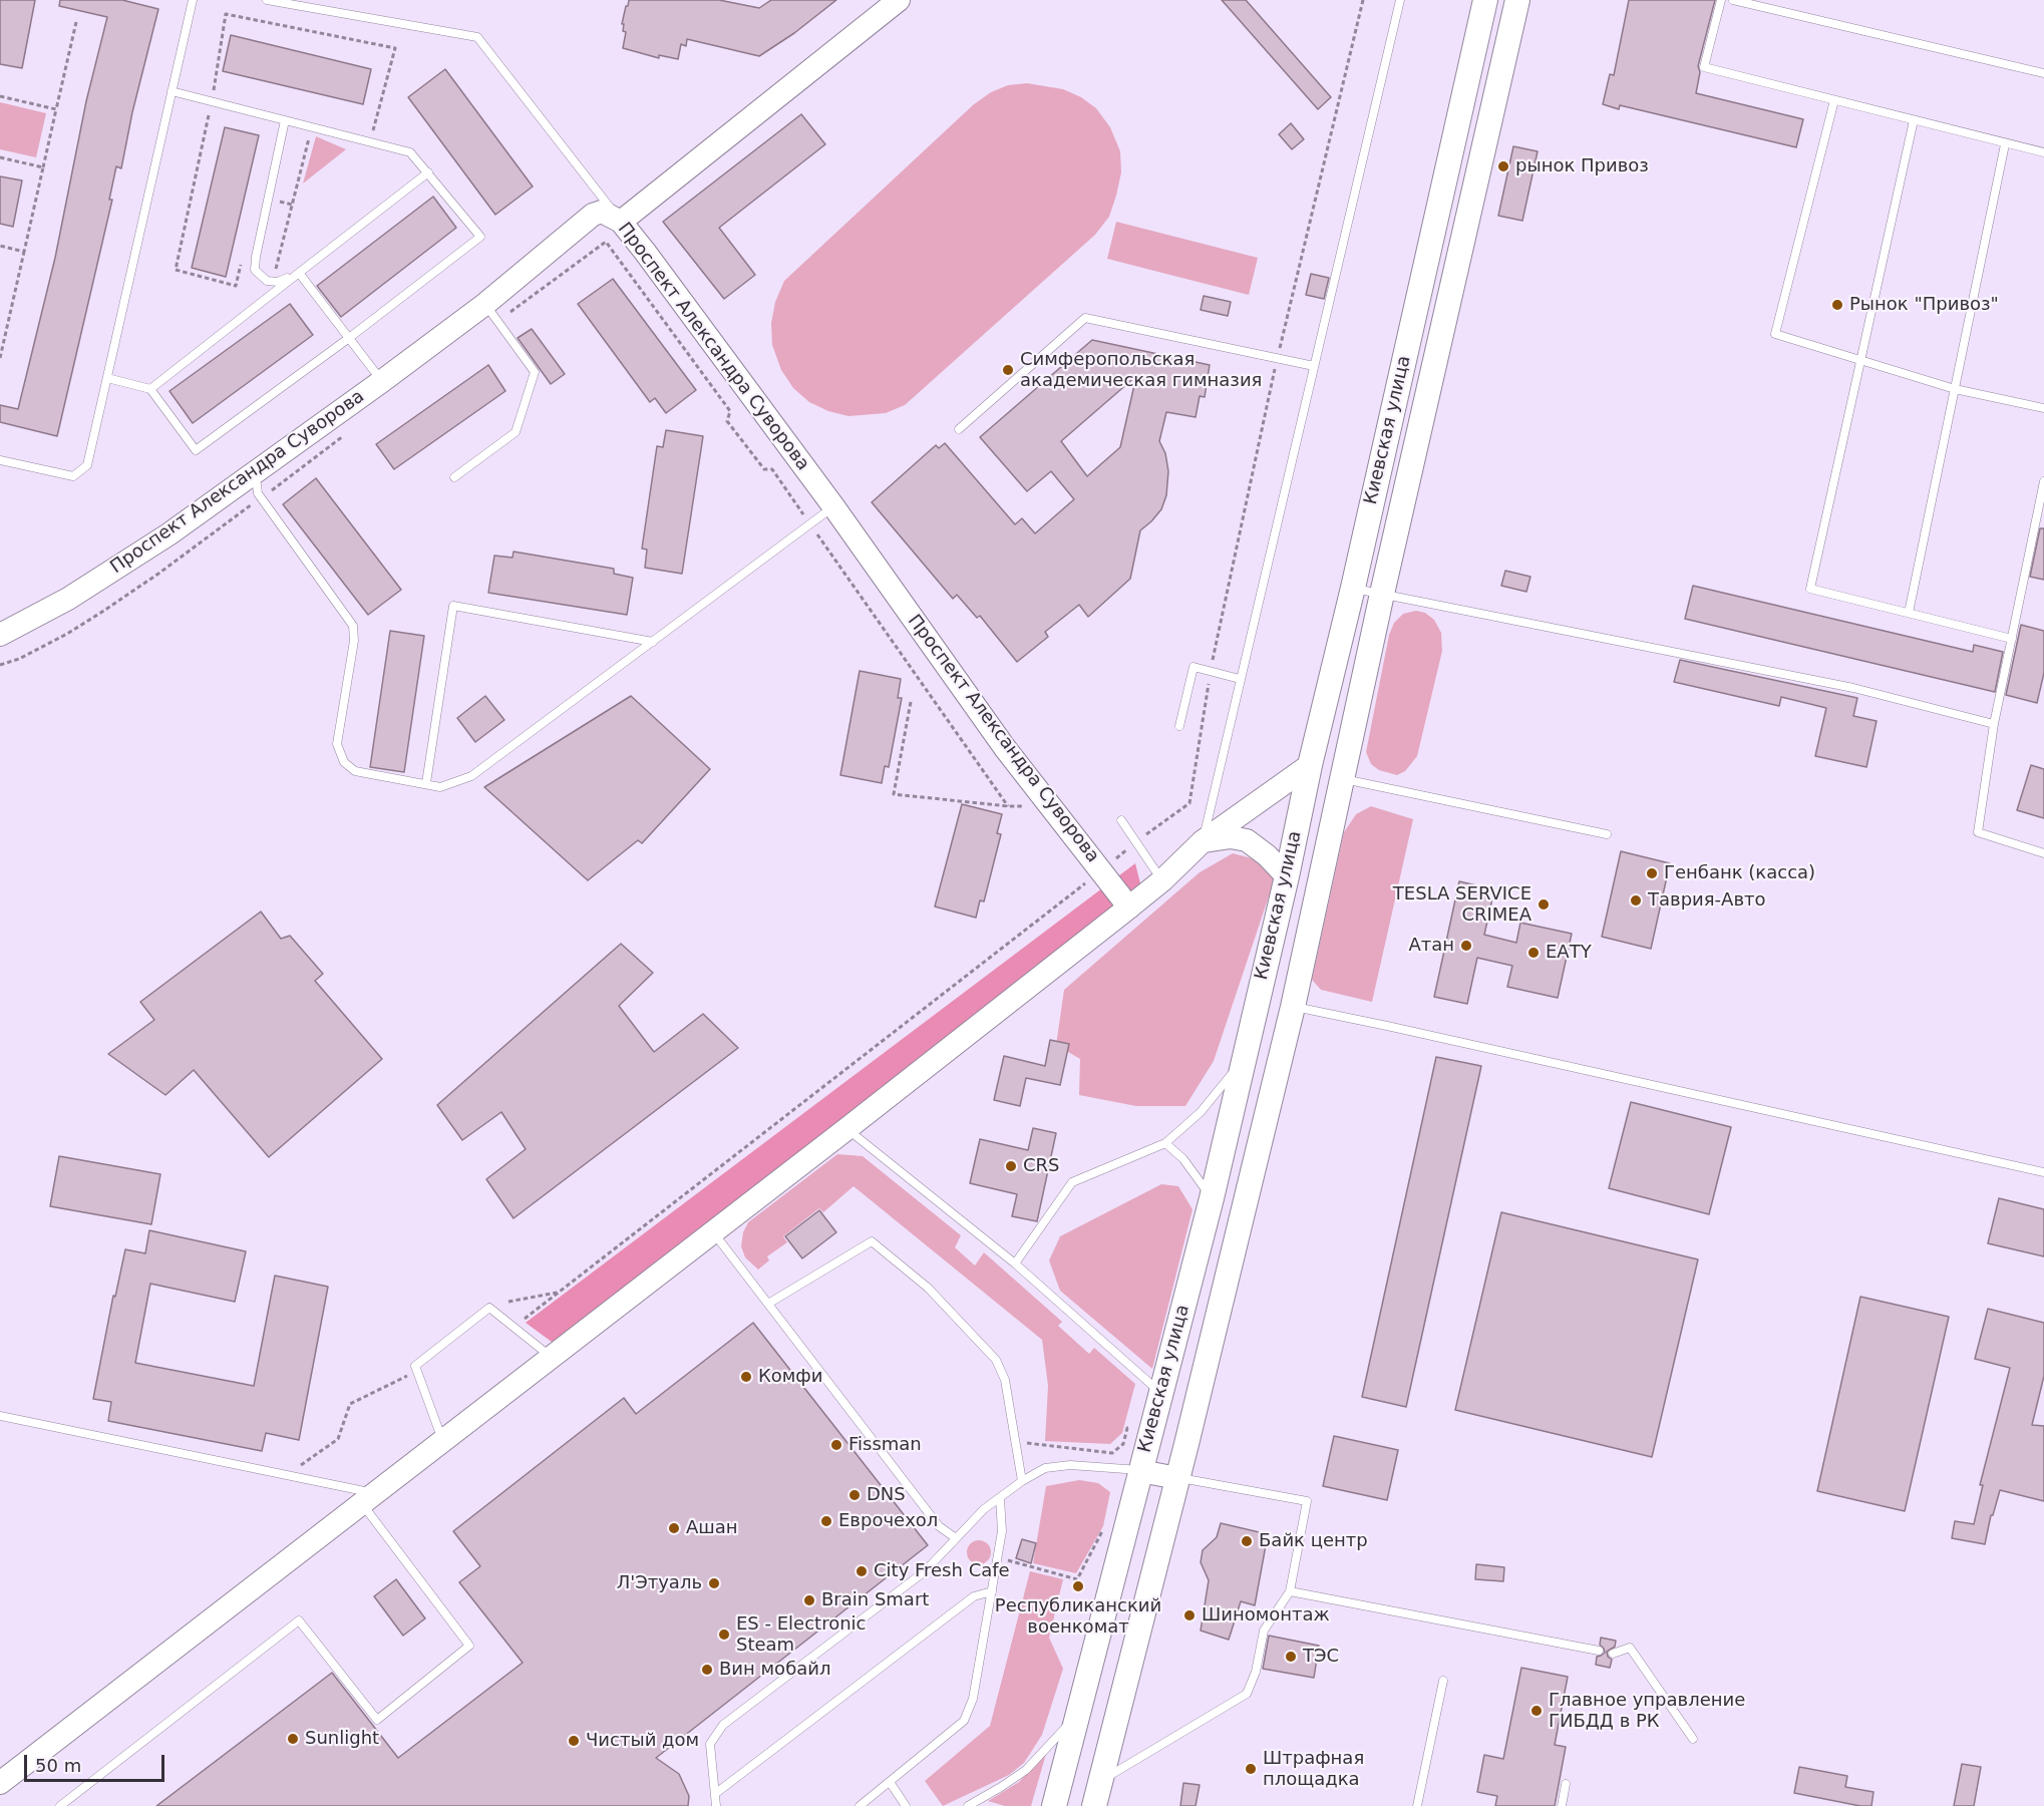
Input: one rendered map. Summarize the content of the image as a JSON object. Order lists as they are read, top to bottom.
{
  "streets": {
    "main road": ["Киевская улица"],
    "street": ["Проспект Александра Суворова"]
  },
  "places": [
    "рынок Привоз",
    "Рынок \"Привоз\"",
    "Симферопольская академическая гимназия",
    "Генбанк (касса)",
    "Таврия-Авто",
    "TESLA SERVICE CRIMEA",
    "Атан",
    "EАTY",
    "CRS",
    "Комфи",
    "Fissman",
    "DNS",
    "Еврочехол",
    "Ашан",
    "Байк центр",
    "City Fresh Cafe",
    "Л'Этуаль",
    "Республиканский военкомат",
    "Brain Smart",
    "Шиномонтаж",
    "ES - Electronic Steam",
    "ТЭС",
    "Вин мобайл",
    "Главное управление ГИБДД в РК",
    "Sunlight",
    "Чистый дом",
    "Штрафная площадка"
  ],
  "scale_bar": "50 m"
}
